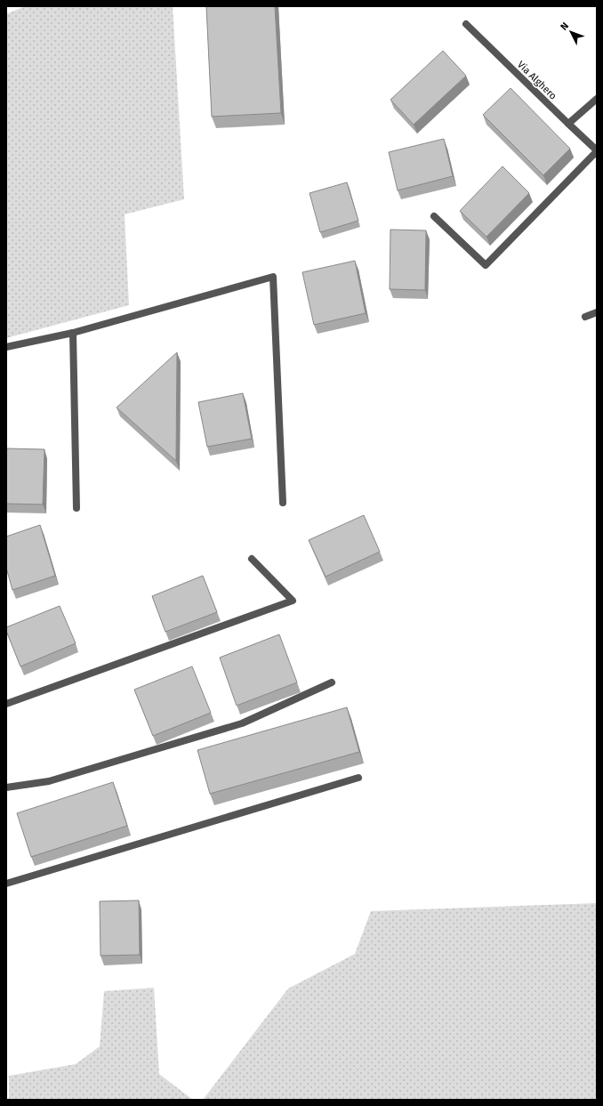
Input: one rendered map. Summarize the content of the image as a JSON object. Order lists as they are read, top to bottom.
{
  "streets": {
    "street": ["Via Alghero"]
  },
  "north": "top left"
}
